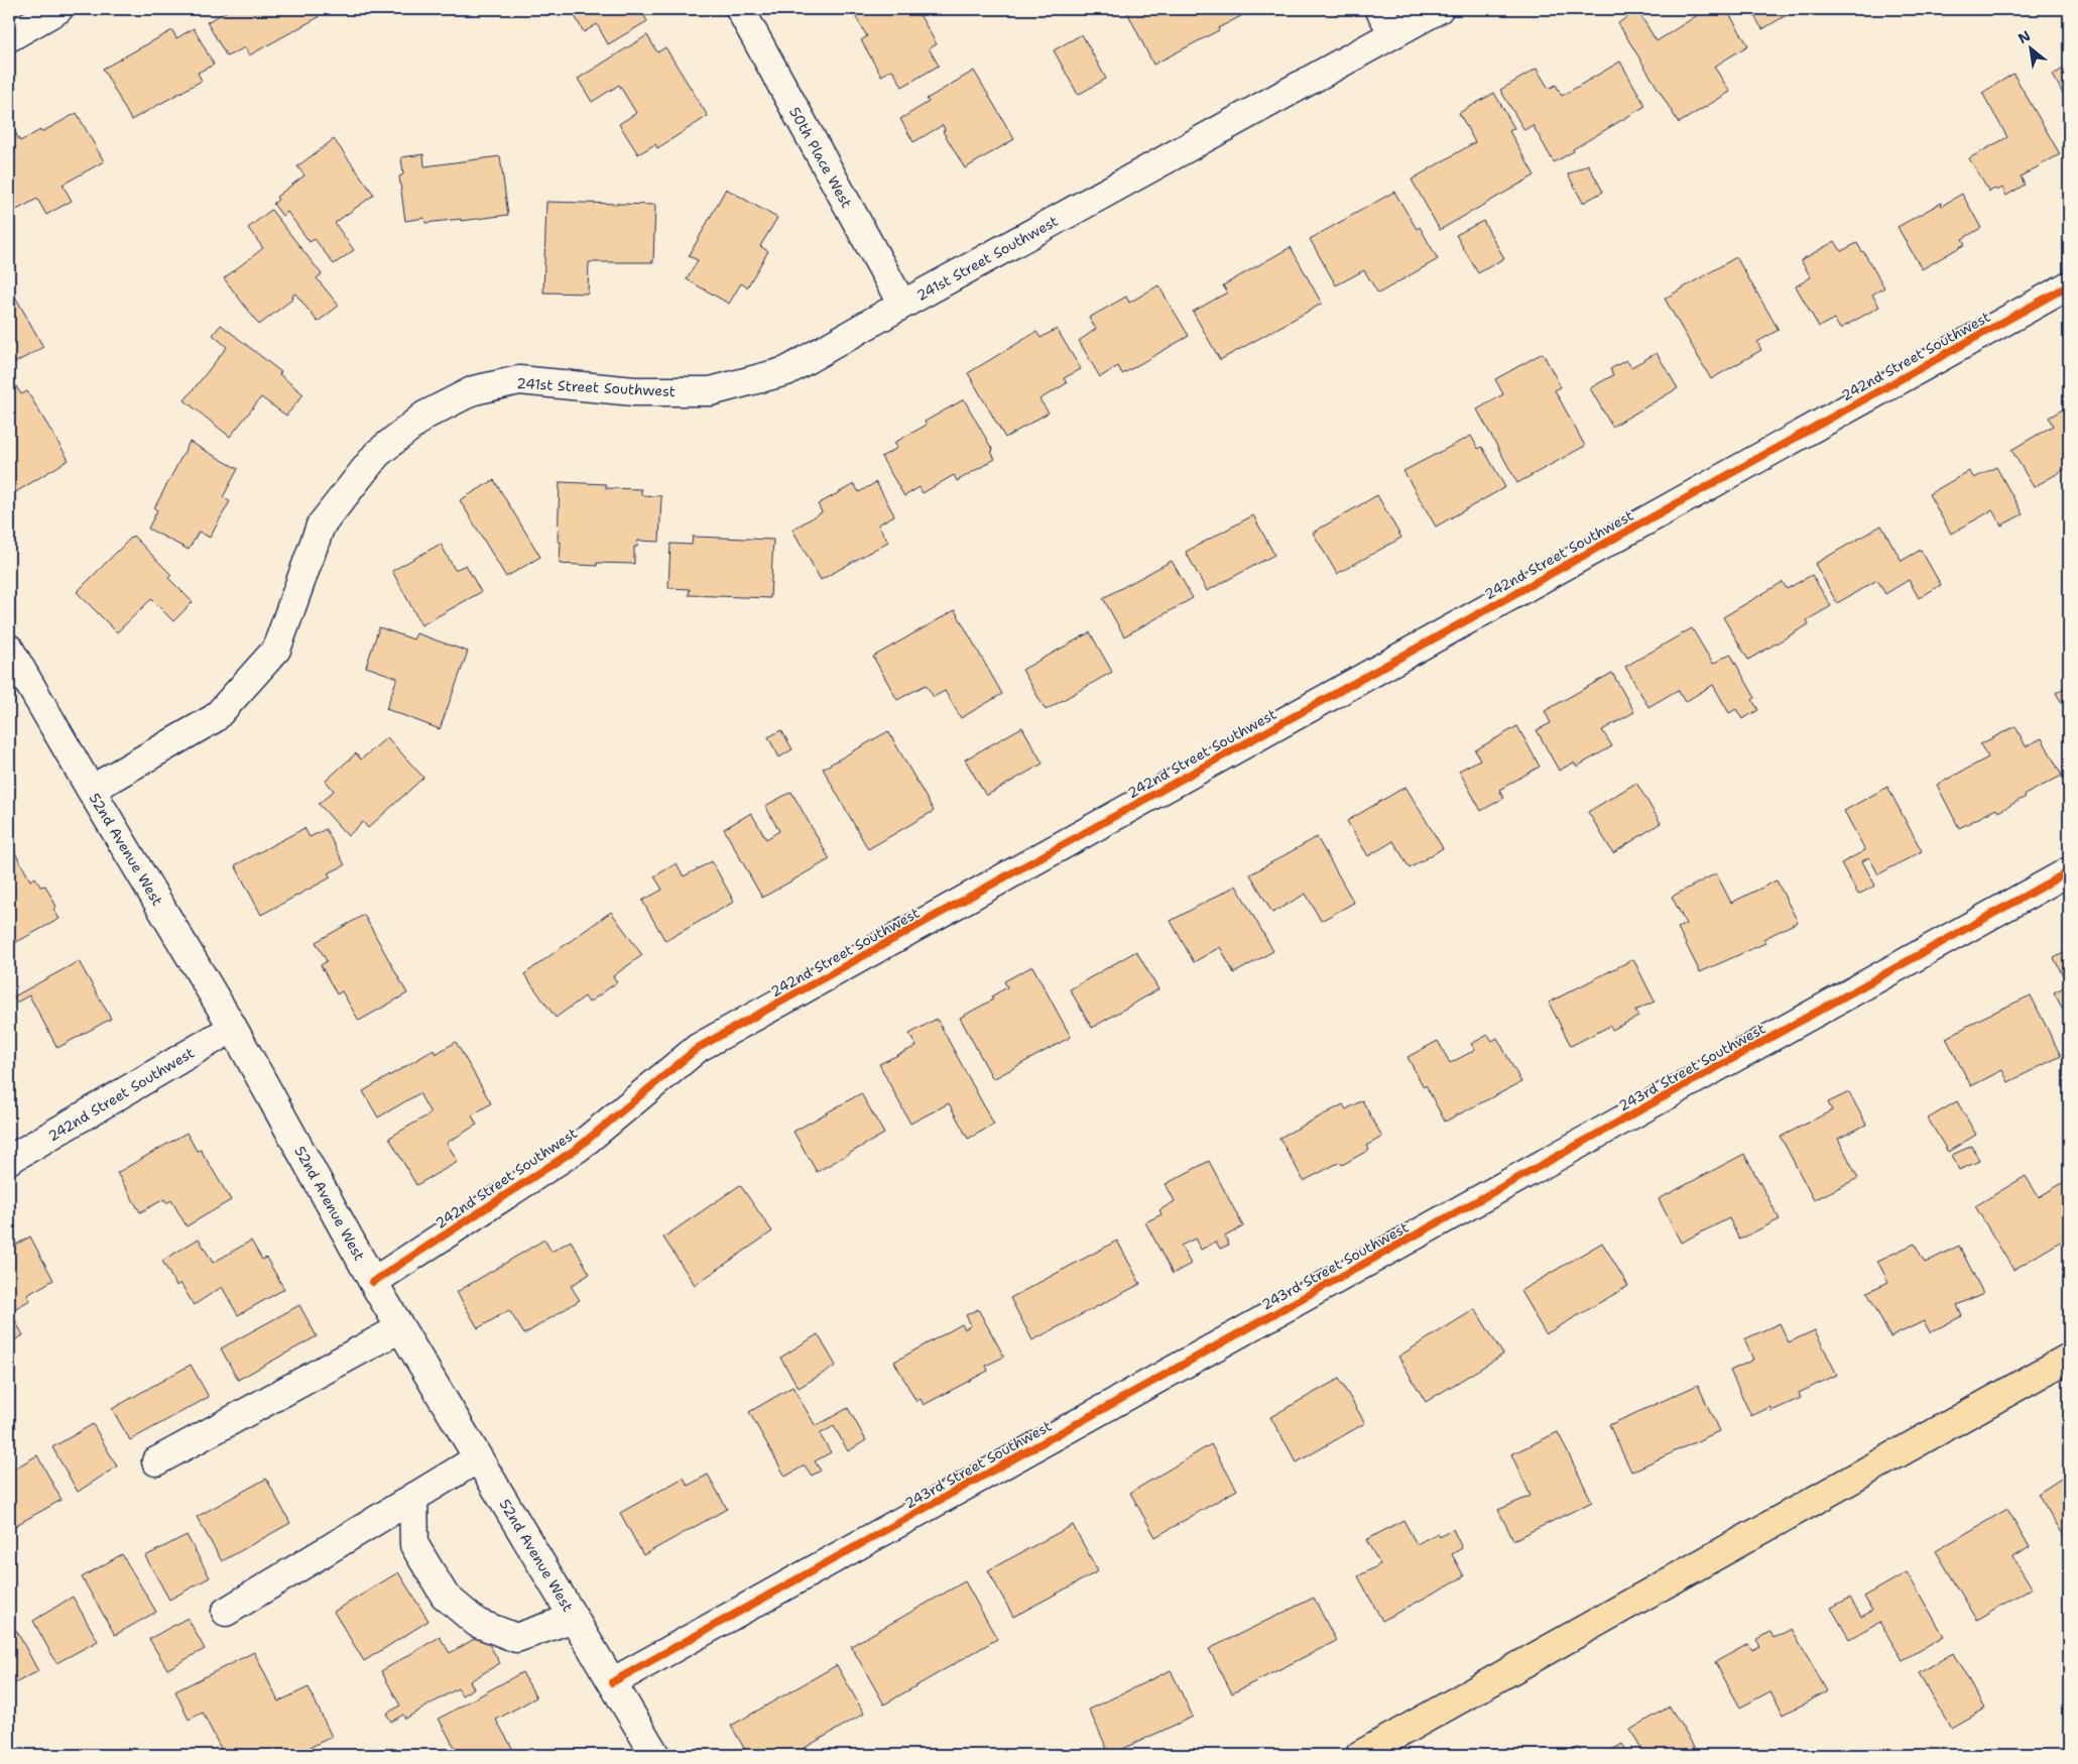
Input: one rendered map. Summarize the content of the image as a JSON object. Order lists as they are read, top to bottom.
{
  "streets": {
    "street": [
      "50th Place West",
      "241st Street Southwest",
      "242nd Street Southwest",
      "52nd Avenue West",
      "243rd Street Southwest"
    ]
  },
  "crossings": [
    ["50th Place West", "241st Street Southwest"],
    ["241st Street Southwest", "52nd Avenue West"],
    ["242nd Street Southwest", "52nd Avenue West"],
    ["52nd Avenue West", "243rd Street Southwest"]
  ],
  "north": "top left"
}
